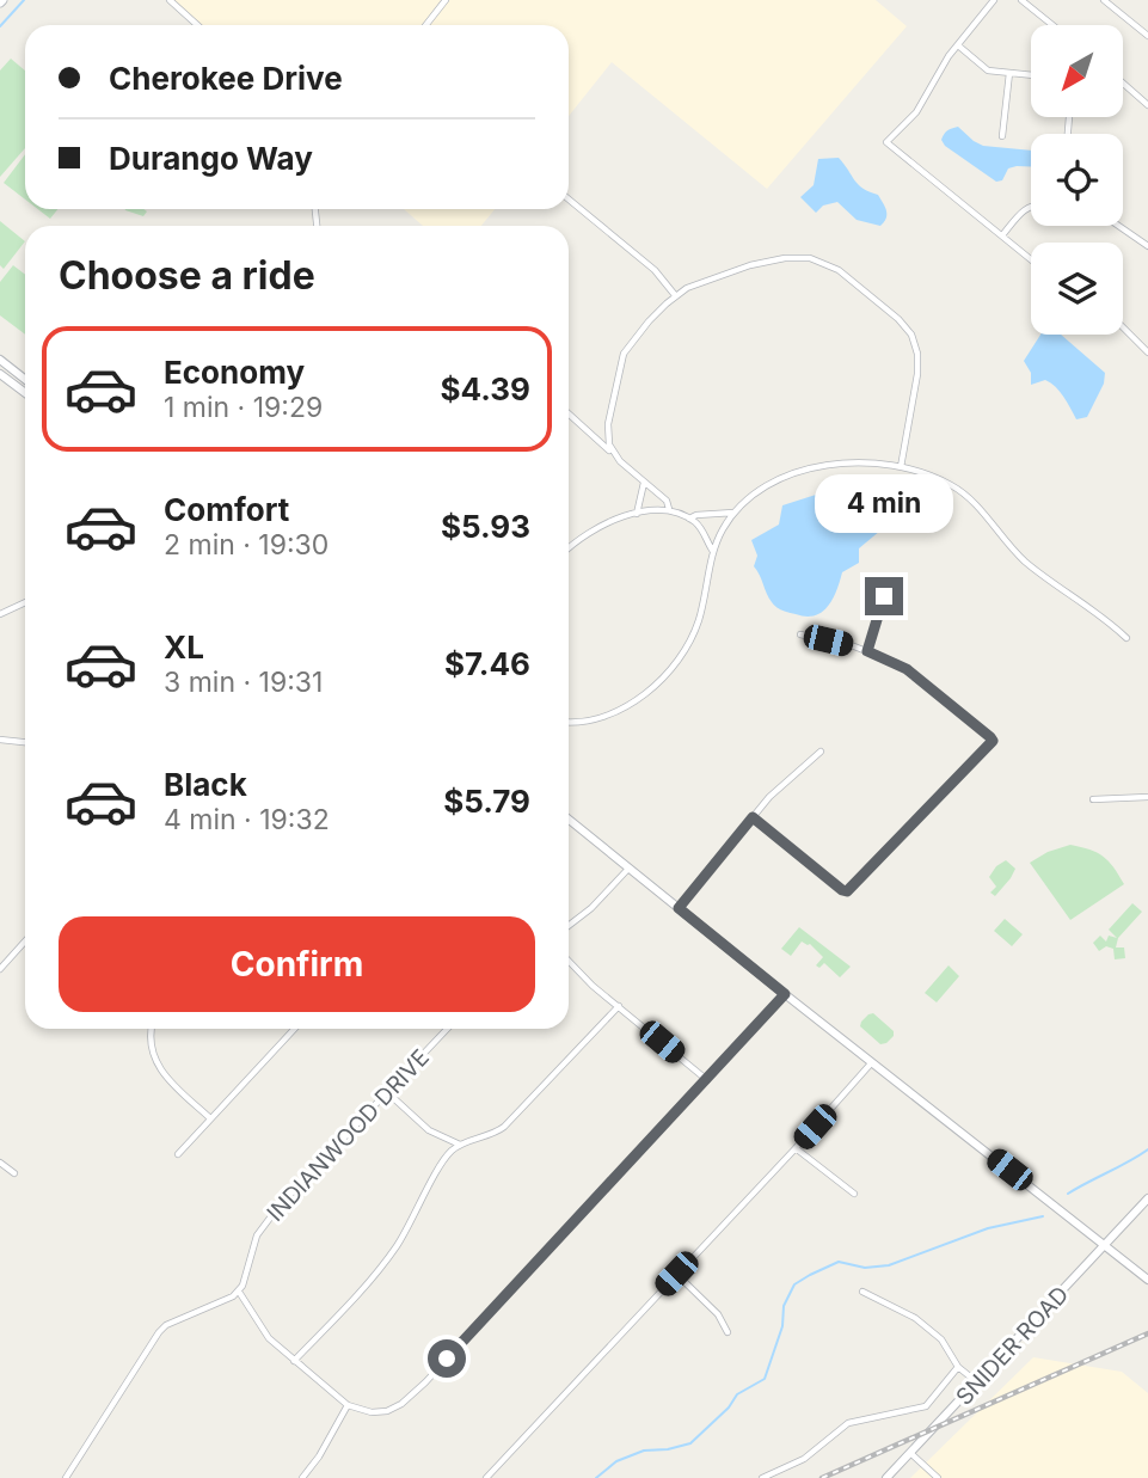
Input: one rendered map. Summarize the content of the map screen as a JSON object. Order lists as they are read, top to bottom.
{
  "streets": {
    "street": ["INDIANWOOD DRIVE", "SNIDER ROAD"]
  },
  "north": "bottom left",
  "page": {
    "banner": ["Cherokee Drive", "Durango Way"],
    "heading": "Choose a ride",
    "list": [
      {
        "name": "Economy",
        "note": "1 min · 19:29",
        "value": "$4.39"
      },
      {
        "name": "Comfort",
        "note": "2 min · 19:30",
        "value": "$5.93"
      },
      {
        "name": "XL",
        "note": "3 min · 19:31",
        "value": "$7.46"
      },
      {
        "name": "Black",
        "note": "4 min · 19:32",
        "value": "$5.79"
      }
    ],
    "bubble": "4 min",
    "buttons": "Confirm"
  }
}
